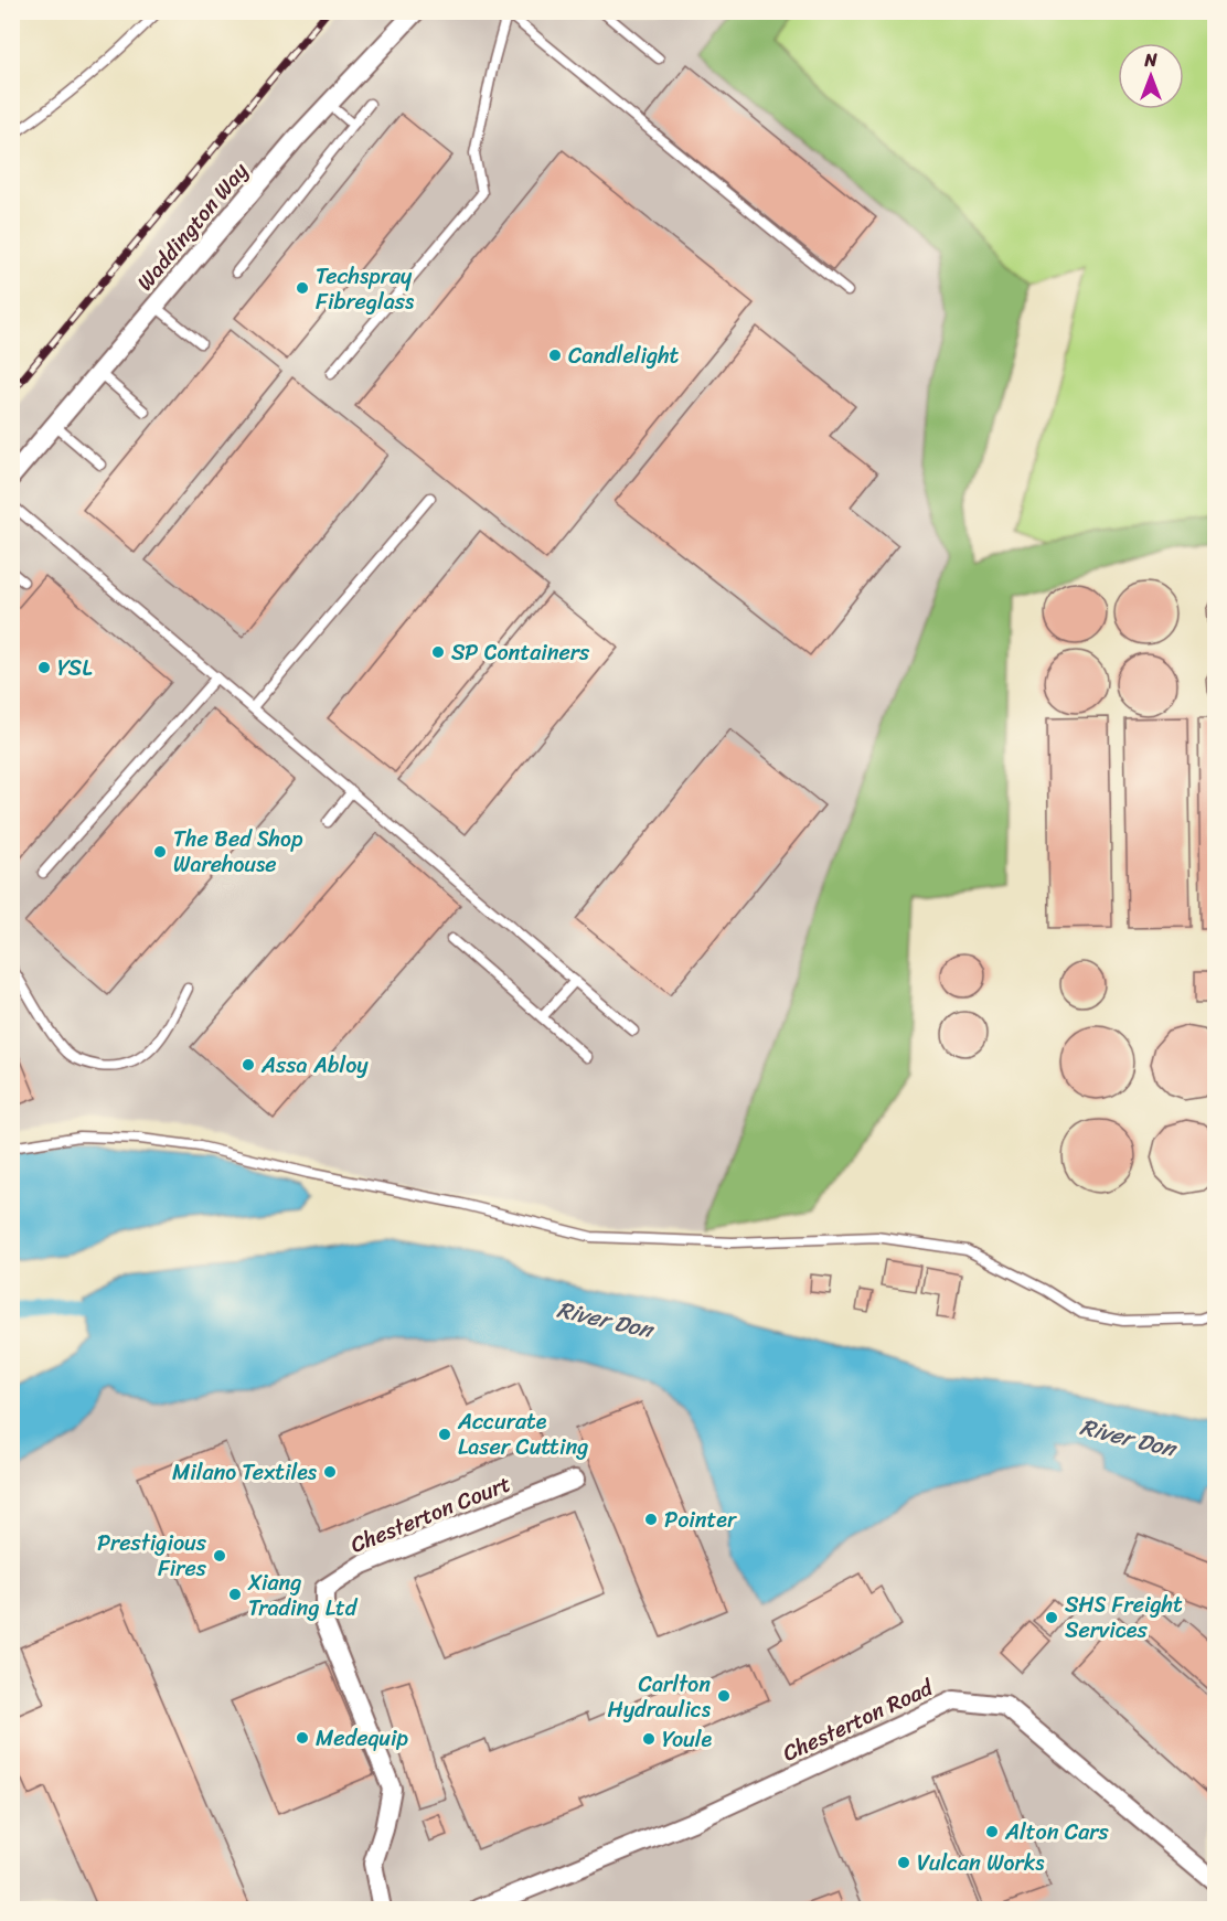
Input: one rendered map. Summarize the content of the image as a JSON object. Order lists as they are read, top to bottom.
{
  "streets": {
    "street": ["Waddington Way", "Chesterton Court", "Chesterton Road"]
  },
  "water": ["River Don"],
  "places": [
    "Techspray Fibreglass",
    "Candlelight",
    "SP Containers",
    "YSL",
    "The Bed Shop Warehouse",
    "Assa Abloy",
    "Accurate Laser Cutting",
    "Milano Textiles",
    "Pointer",
    "Prestigious Fires",
    "Xiang Trading Ltd",
    "SHS Freight Services",
    "Carlton Hydraulics",
    "Medequip",
    "Youle",
    "Alton Cars",
    "Vulcan Works"
  ],
  "north": "top"
}
